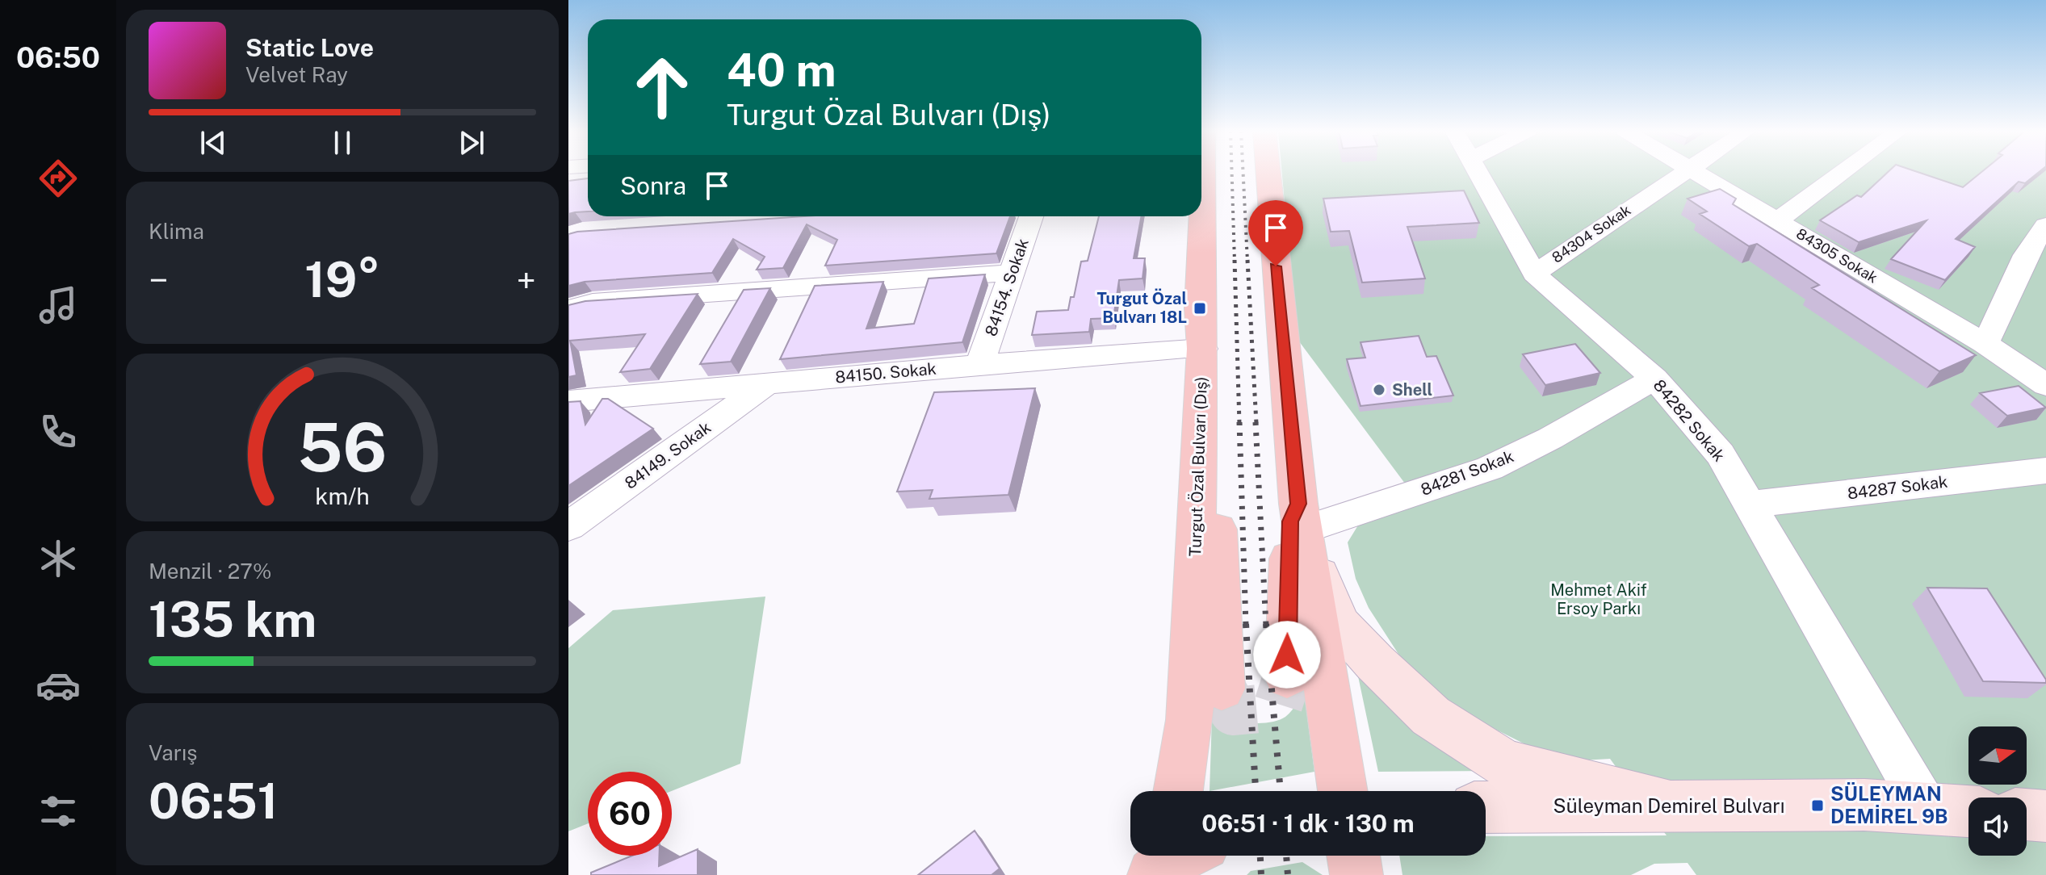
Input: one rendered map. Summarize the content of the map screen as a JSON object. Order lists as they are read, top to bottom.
{
  "streets": {
    "main road": ["Turgut Özal Bulvarı (Dış)", "Süleyman Demirel Bulvarı"],
    "street": [
      "84304 Sokak",
      "84305 Sokak",
      "84154. Sokak",
      "84150. Sokak",
      "84282 Sokak",
      "84149. Sokak",
      "84281 Sokak",
      "84287 Sokak"
    ]
  },
  "crossings": [
    ["84304 Sokak", "84282 Sokak"],
    ["84154. Sokak", "84150. Sokak"],
    ["84150. Sokak", "84149. Sokak"],
    ["84150. Sokak", "Turgut Özal Bulvarı (Dış)"],
    ["84282 Sokak", "84281 Sokak"],
    ["84282 Sokak", "84287 Sokak"],
    ["84282 Sokak", "Süleyman Demirel Bulvarı"]
  ],
  "parks": ["Mehmet Akif Ersoy Parkı"],
  "places": {
    "transit": ["Turgut Özal Bulvarı 18L", "SÜLEYMAN DEMİREL 9B"],
    "other": ["Shell"]
  },
  "north": "right",
  "page": {
    "tabs": "06:50",
    "turn": ["40 m", "Turgut Özal Bulvarı (Dış)"],
    "song": ["Static Love", "Velvet Ray"],
    "then": "Sonra",
    "tile": [
      "Klima",
      ["Menzil · 27%", "135 km"],
      ["Varış", "06:51"]
    ],
    "heat": ["−", "19°", "+"],
    "limit": "60",
    "trip": "06:51 · 1 dk · 130 m",
    "gauge": ["56", "km/h"]
  }
}
